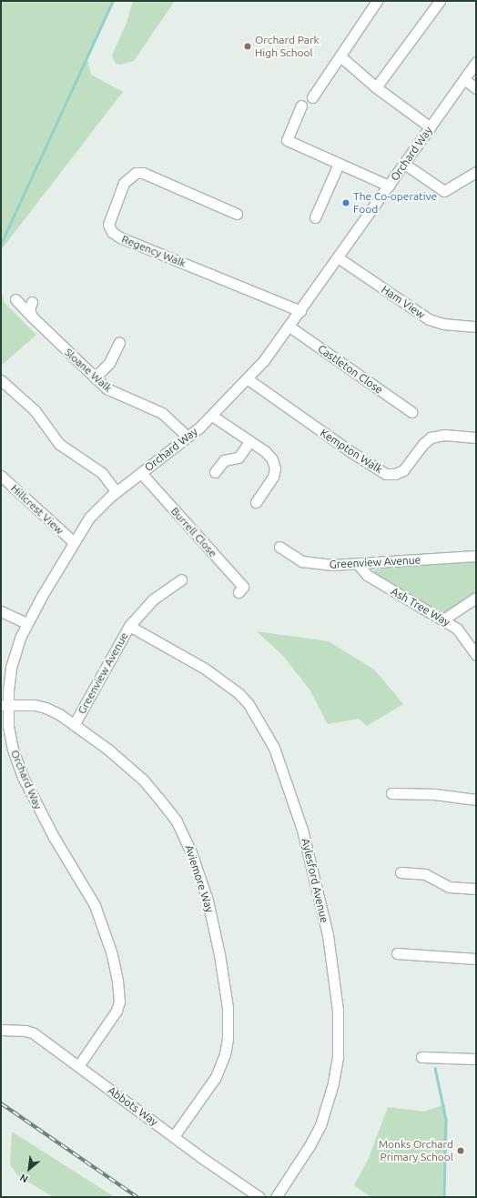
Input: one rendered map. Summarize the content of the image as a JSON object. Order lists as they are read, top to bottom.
{
  "streets": {
    "street": [
      "Orchard Way",
      "Regency Walk",
      "Ham View",
      "Castleton Close",
      "Sloane Walk",
      "Kempton Walk",
      "Hillcrest View",
      "Burrell Close",
      "Greenview Avenue",
      "Ash Tree Way",
      "Aviemore Way",
      "Aylesford Avenue",
      "Abbots Way"
    ]
  },
  "crossings": [
    ["Orchard Way", "Regency Walk"],
    ["Orchard Way", "Ham View"],
    ["Orchard Way", "Castleton Close"],
    ["Orchard Way", "Sloane Walk"],
    ["Orchard Way", "Kempton Walk"],
    ["Orchard Way", "Hillcrest View"],
    ["Orchard Way", "Burrell Close"],
    ["Orchard Way", "Aviemore Way"],
    ["Orchard Way", "Abbots Way"],
    ["Greenview Avenue", "Ash Tree Way"],
    ["Greenview Avenue", "Aviemore Way"],
    ["Greenview Avenue", "Aylesford Avenue"],
    ["Aviemore Way", "Abbots Way"]
  ],
  "places": ["Orchard Park High School", "The Co-operative Food", "Monks Orchard Primary School"],
  "north": "bottom left"
}
